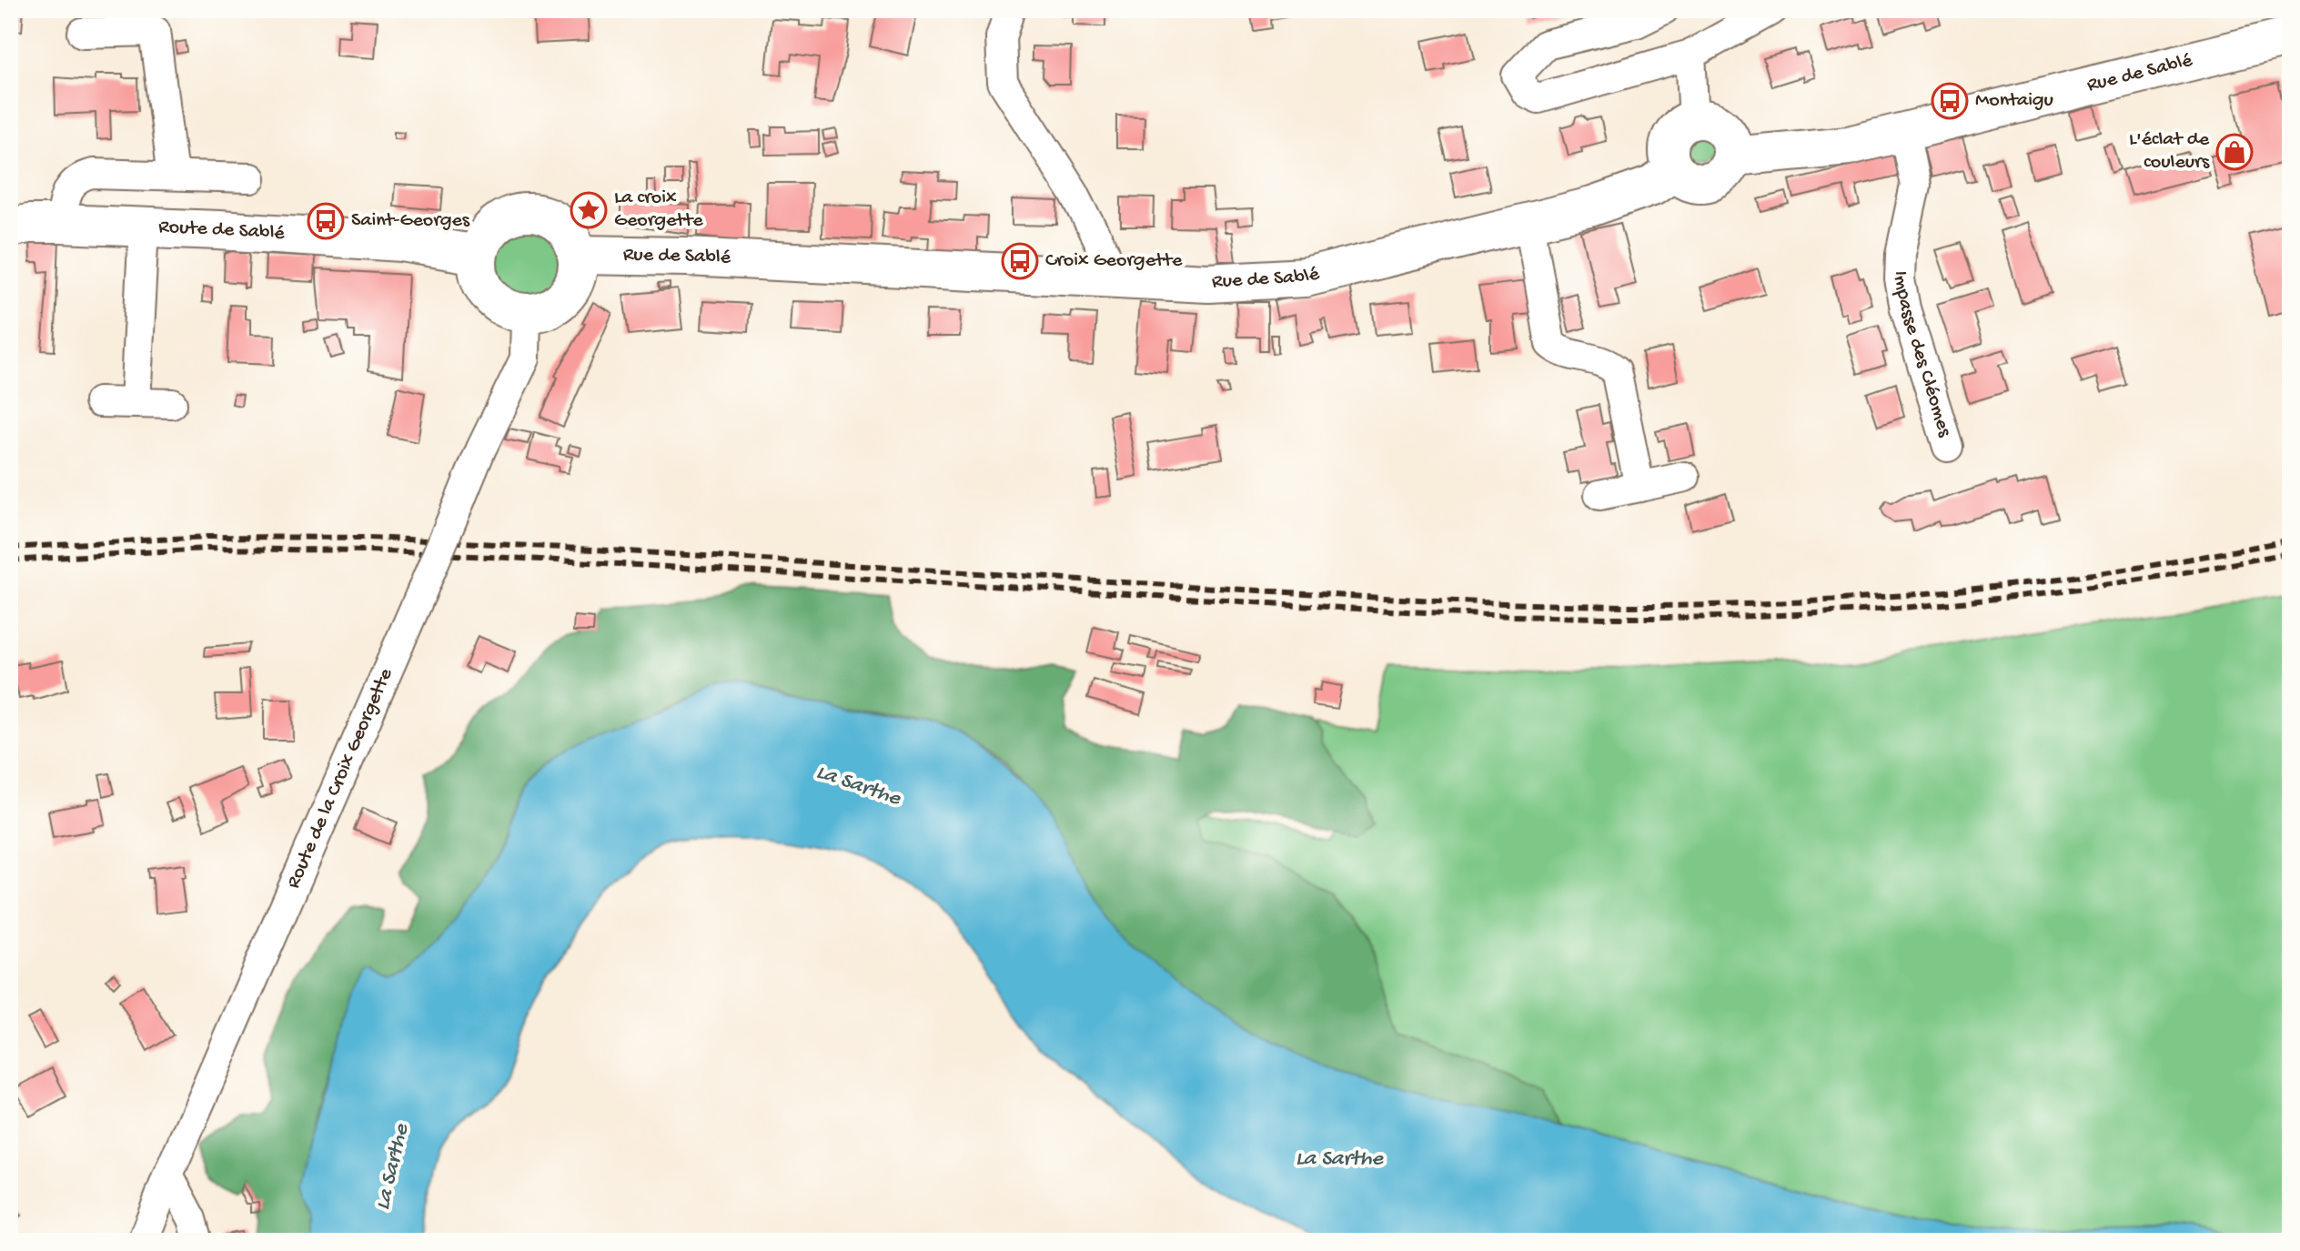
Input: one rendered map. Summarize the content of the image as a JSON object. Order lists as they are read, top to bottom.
{
  "streets": {
    "main road": ["Rue de Sablé", "Route de Sablé"],
    "street": ["Impasse des Cléomes", "Route de la Croix Georgette"]
  },
  "crossings": [
    ["Rue de Sablé", "Route de Sablé"],
    ["Rue de Sablé", "Impasse des Cléomes"],
    ["Rue de Sablé", "Route de la Croix Georgette"],
    ["Route de Sablé", "Route de la Croix Georgette"]
  ],
  "water": ["La Sarthe"],
  "places": {
    "bus stop": ["Montaigu", "Saint-Georges", "Croix Georgette"],
    "shop": ["L'éclat de couleurs"],
    "place": ["La croix Georgette"]
  }
}
